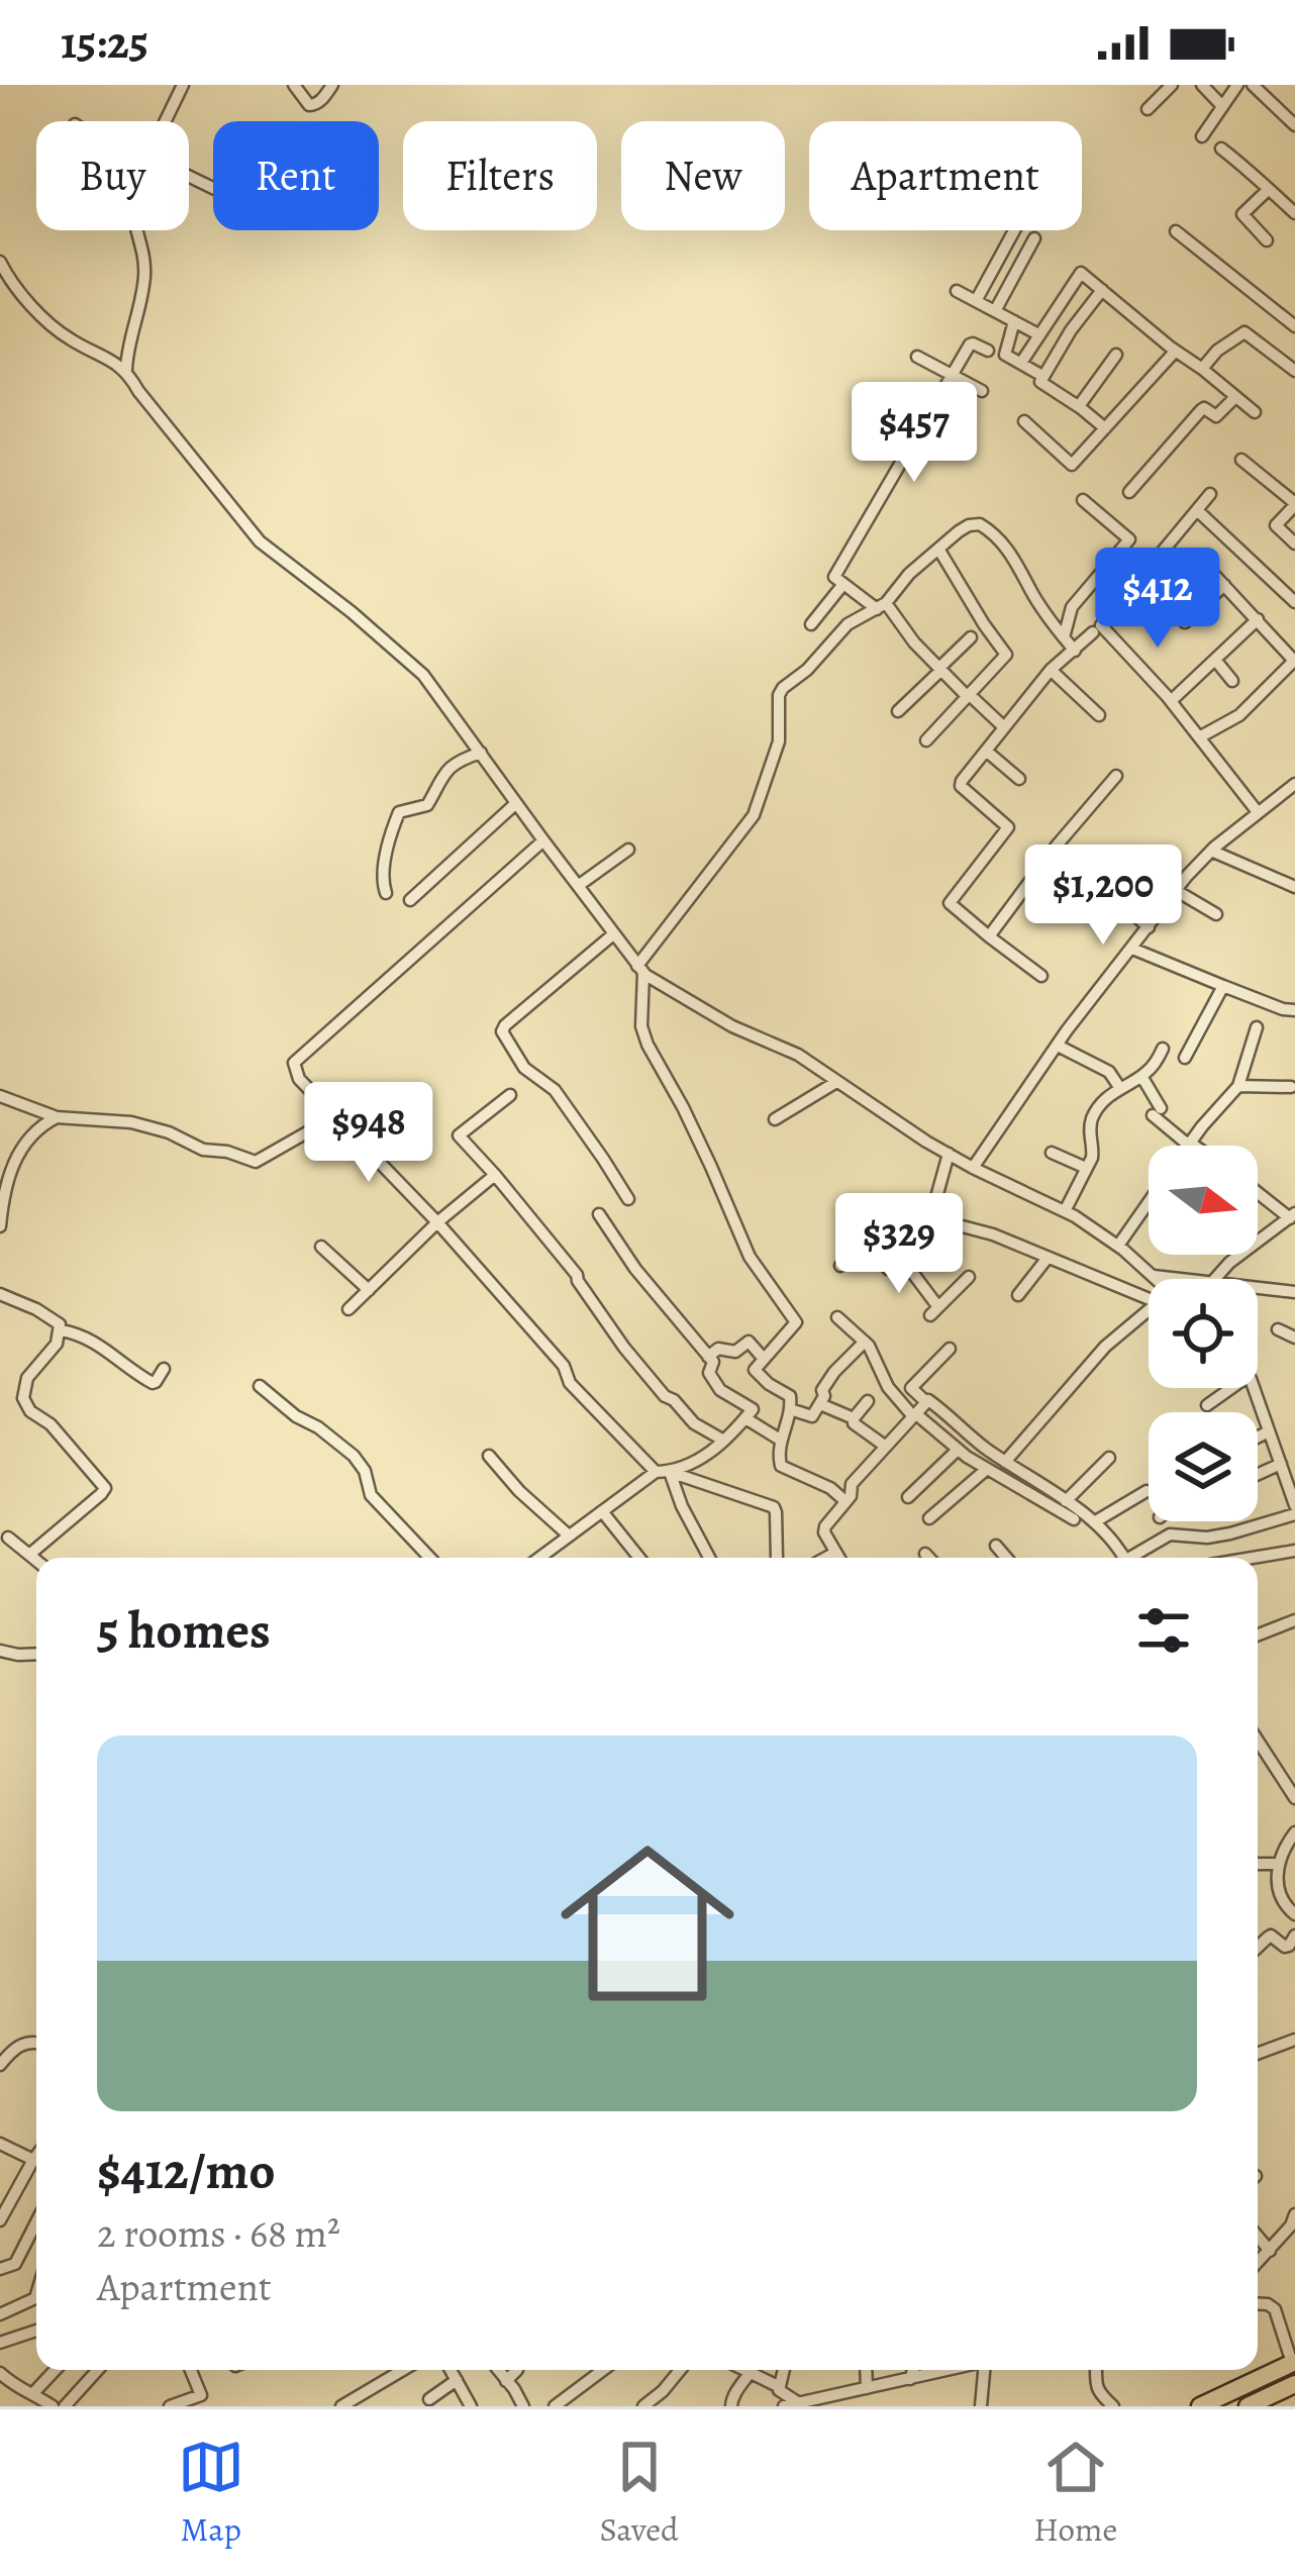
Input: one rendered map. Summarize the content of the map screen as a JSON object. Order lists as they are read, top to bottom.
{
  "north": "right",
  "page": {
    "status": "15:25",
    "chip": [
      "Buy",
      "Rent",
      "Filters",
      "New",
      "Apartment"
    ],
    "price": [
      "$457",
      "$412",
      "$1,200",
      "$948",
      "$329"
    ],
    "heading": "5 homes",
    "list": [
      {
        "name": "$412/mo",
        "note": "2 rooms · 68 m² · Apartment"
      }
    ],
    "tabs": ["Map", "Saved", "Home"]
  }
}
